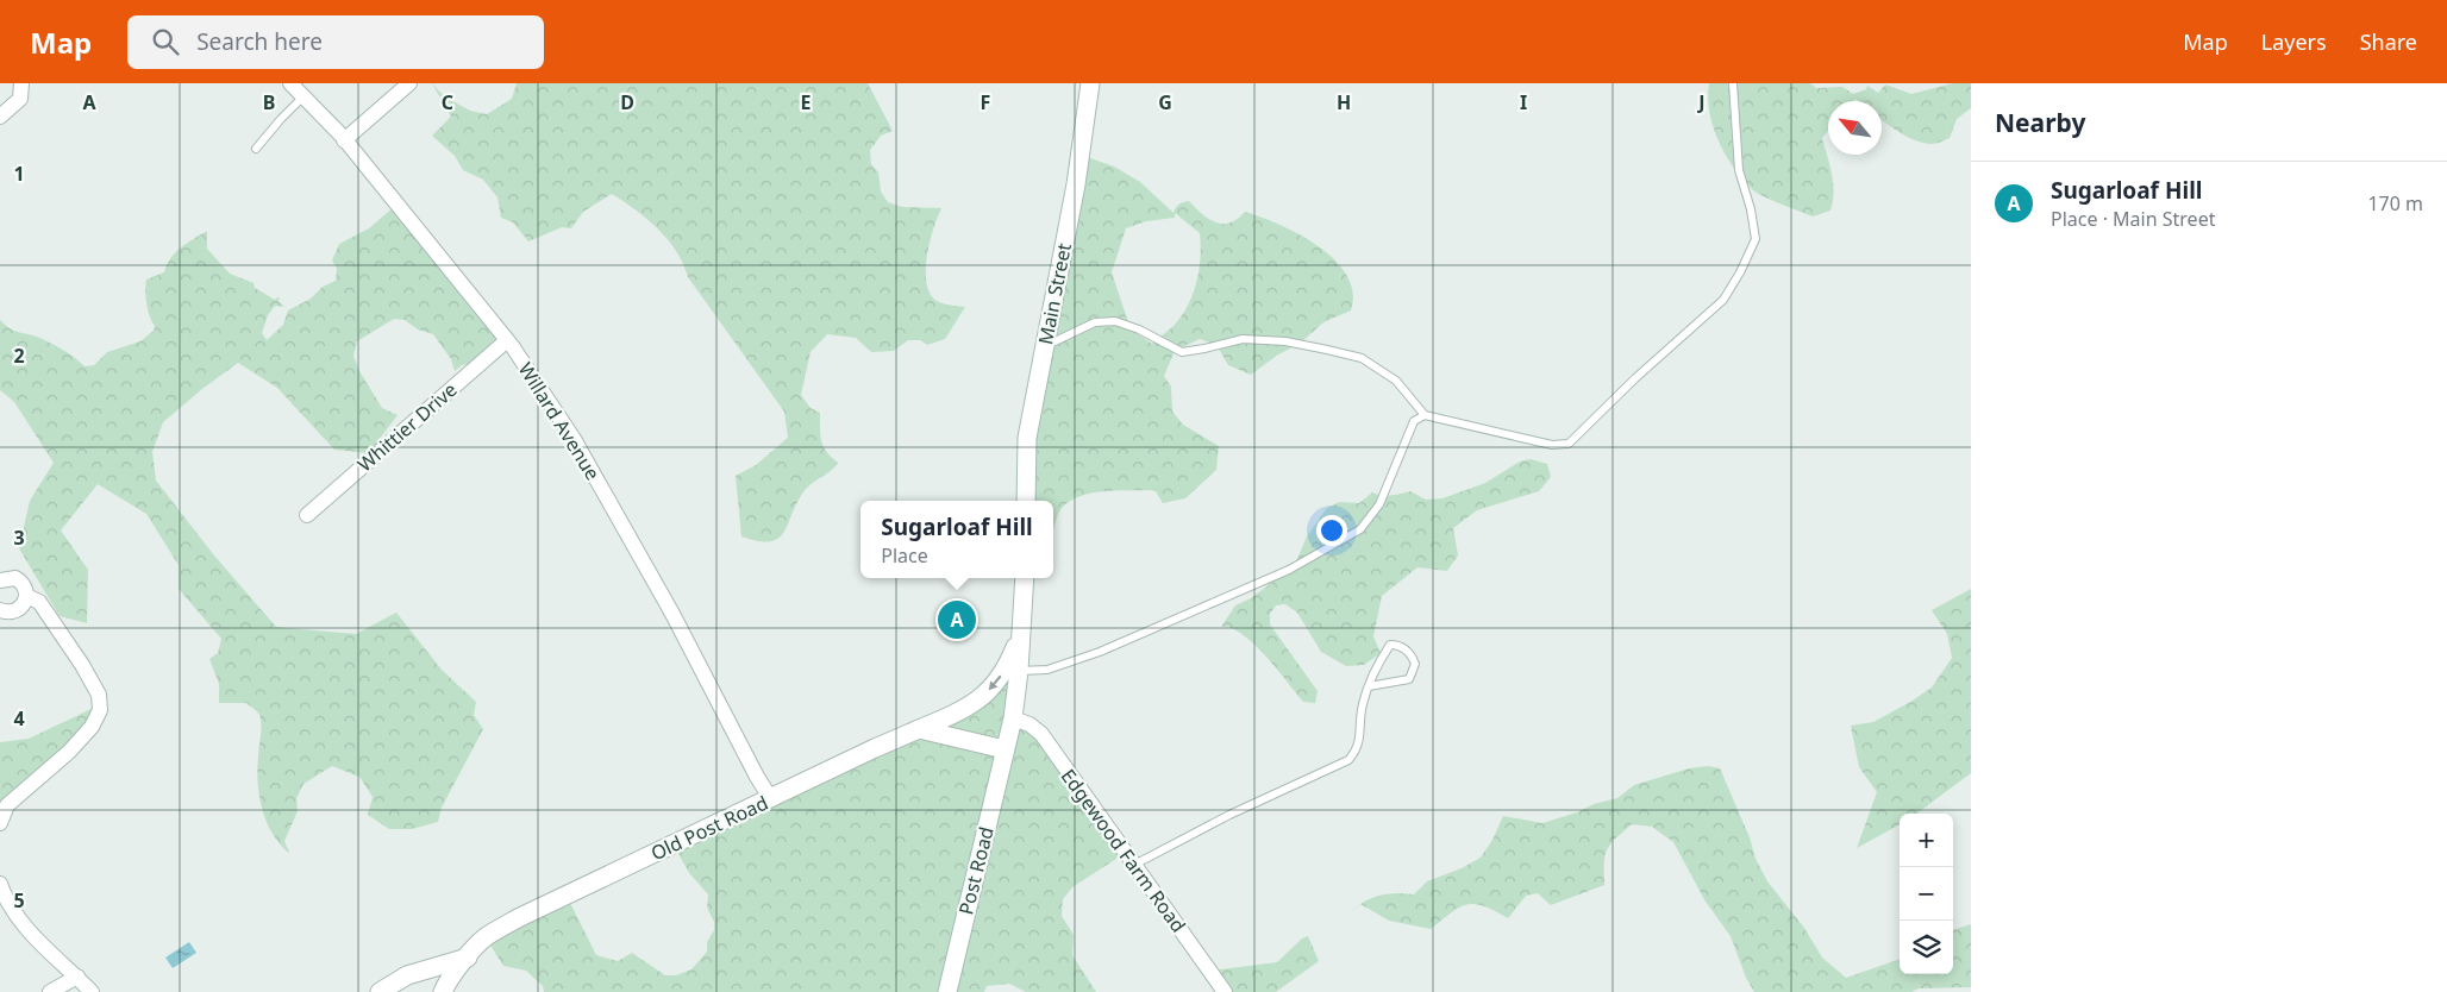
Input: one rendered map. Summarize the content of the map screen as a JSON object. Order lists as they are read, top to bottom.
{
  "streets": {
    "main road": ["Main Street", "Old Post Road", "Post Road"],
    "street": ["Willard Avenue", "Whittier Drive", "Edgewood Farm Road"]
  },
  "crossings": [
    ["Willard Avenue", "Whittier Drive"],
    ["Willard Avenue", "Old Post Road"]
  ],
  "north": "top left",
  "page": {
    "header": "Map",
    "search": "Search here",
    "nav": ["Map", "Layers", "Share"],
    "heading": "Nearby",
    "list": [
      {
        "mark": "A",
        "name": "Sugarloaf Hill",
        "note": "Place · Main Street",
        "value": "170 m"
      }
    ],
    "popup": ["Sugarloaf Hill", "Place"],
    "pins": "A",
    "map_buttons": ["+", "−"]
  },
  "grid": {
    "columns": [
      "A",
      "B",
      "C",
      "D",
      "E",
      "F",
      "G",
      "H",
      "I",
      "J"
    ],
    "rows": [
      "1",
      "2",
      "3",
      "4",
      "5"
    ]
  }
}
